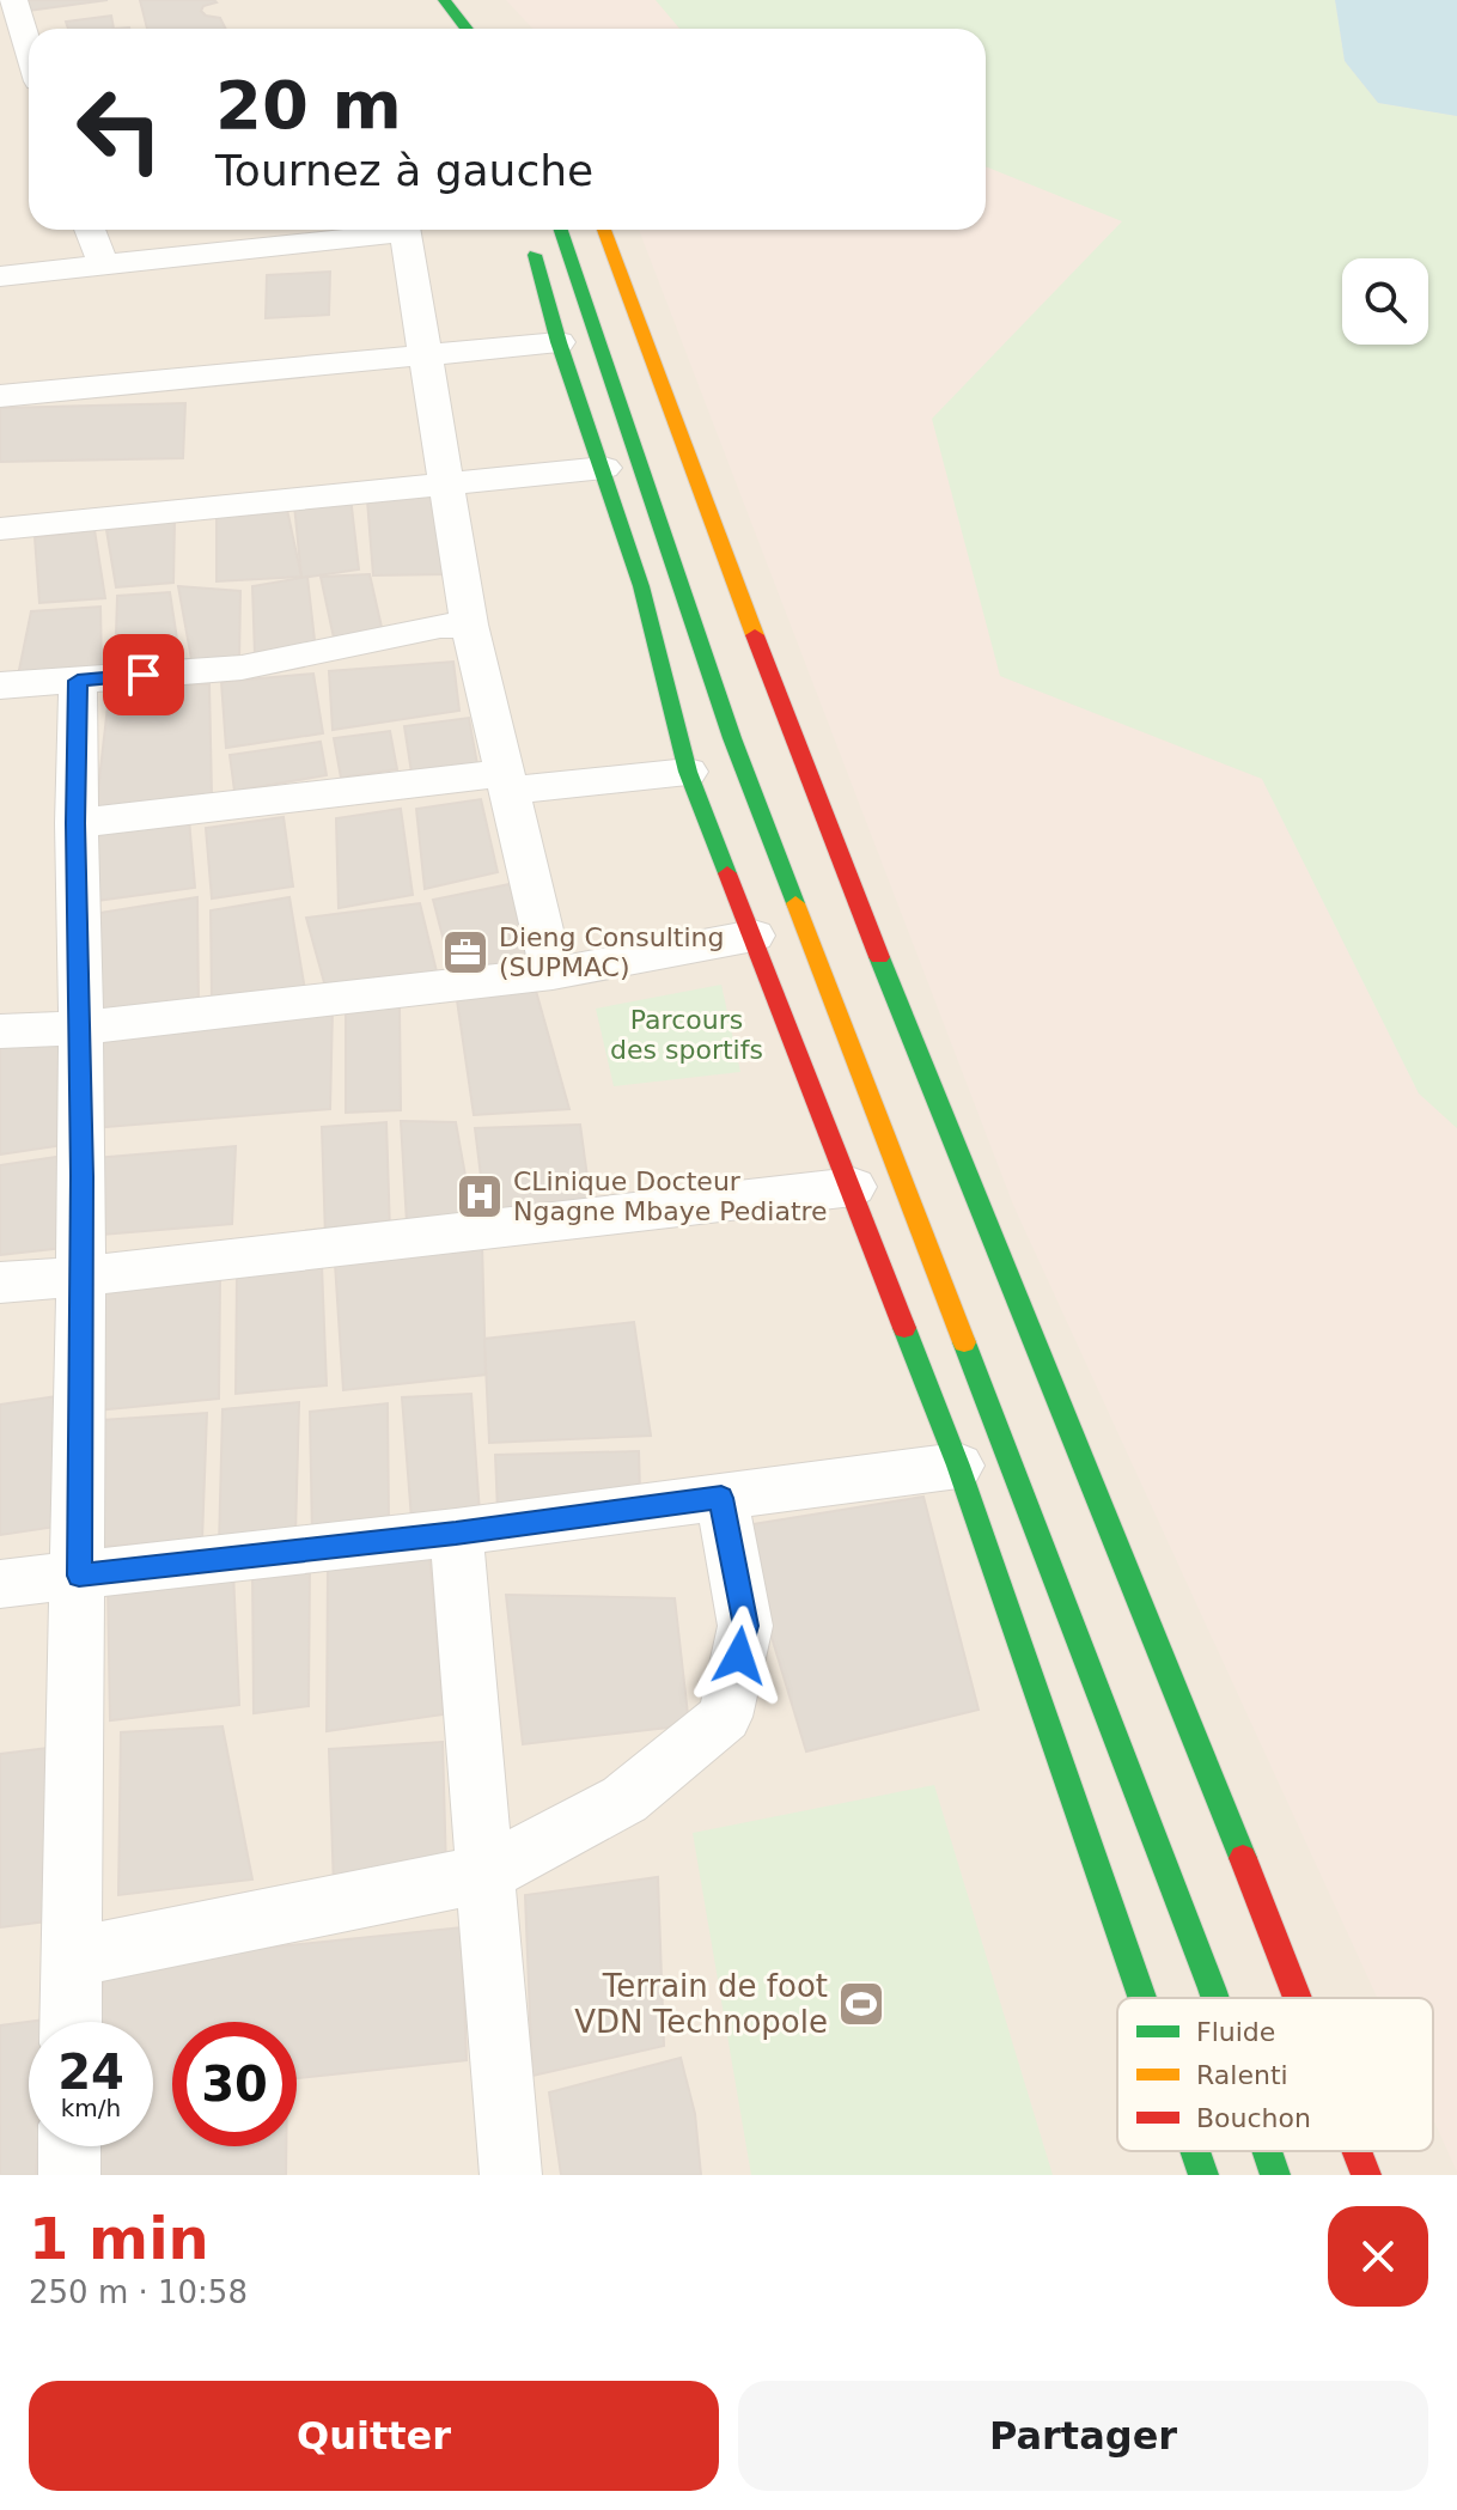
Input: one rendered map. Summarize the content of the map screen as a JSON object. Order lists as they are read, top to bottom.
{
  "parks": ["Parcours des sportifs"],
  "places": {
    "office": ["Dieng Consulting (SUPMAC)"],
    "hospital": ["CLinique Docteur Ngagne Mbaye Pediatre"],
    "sports": ["Terrain de foot VDN Technopole"]
  },
  "legend": ["Fluide", "Ralenti", "Bouchon"],
  "page": {
    "turn": ["20 m", "Tournez à gauche"],
    "speed": "24 km/h",
    "limit": "30",
    "heading": ["1 min", "250 m · 10:58"],
    "buttons": ["Quitter", "Partager"]
  }
}
